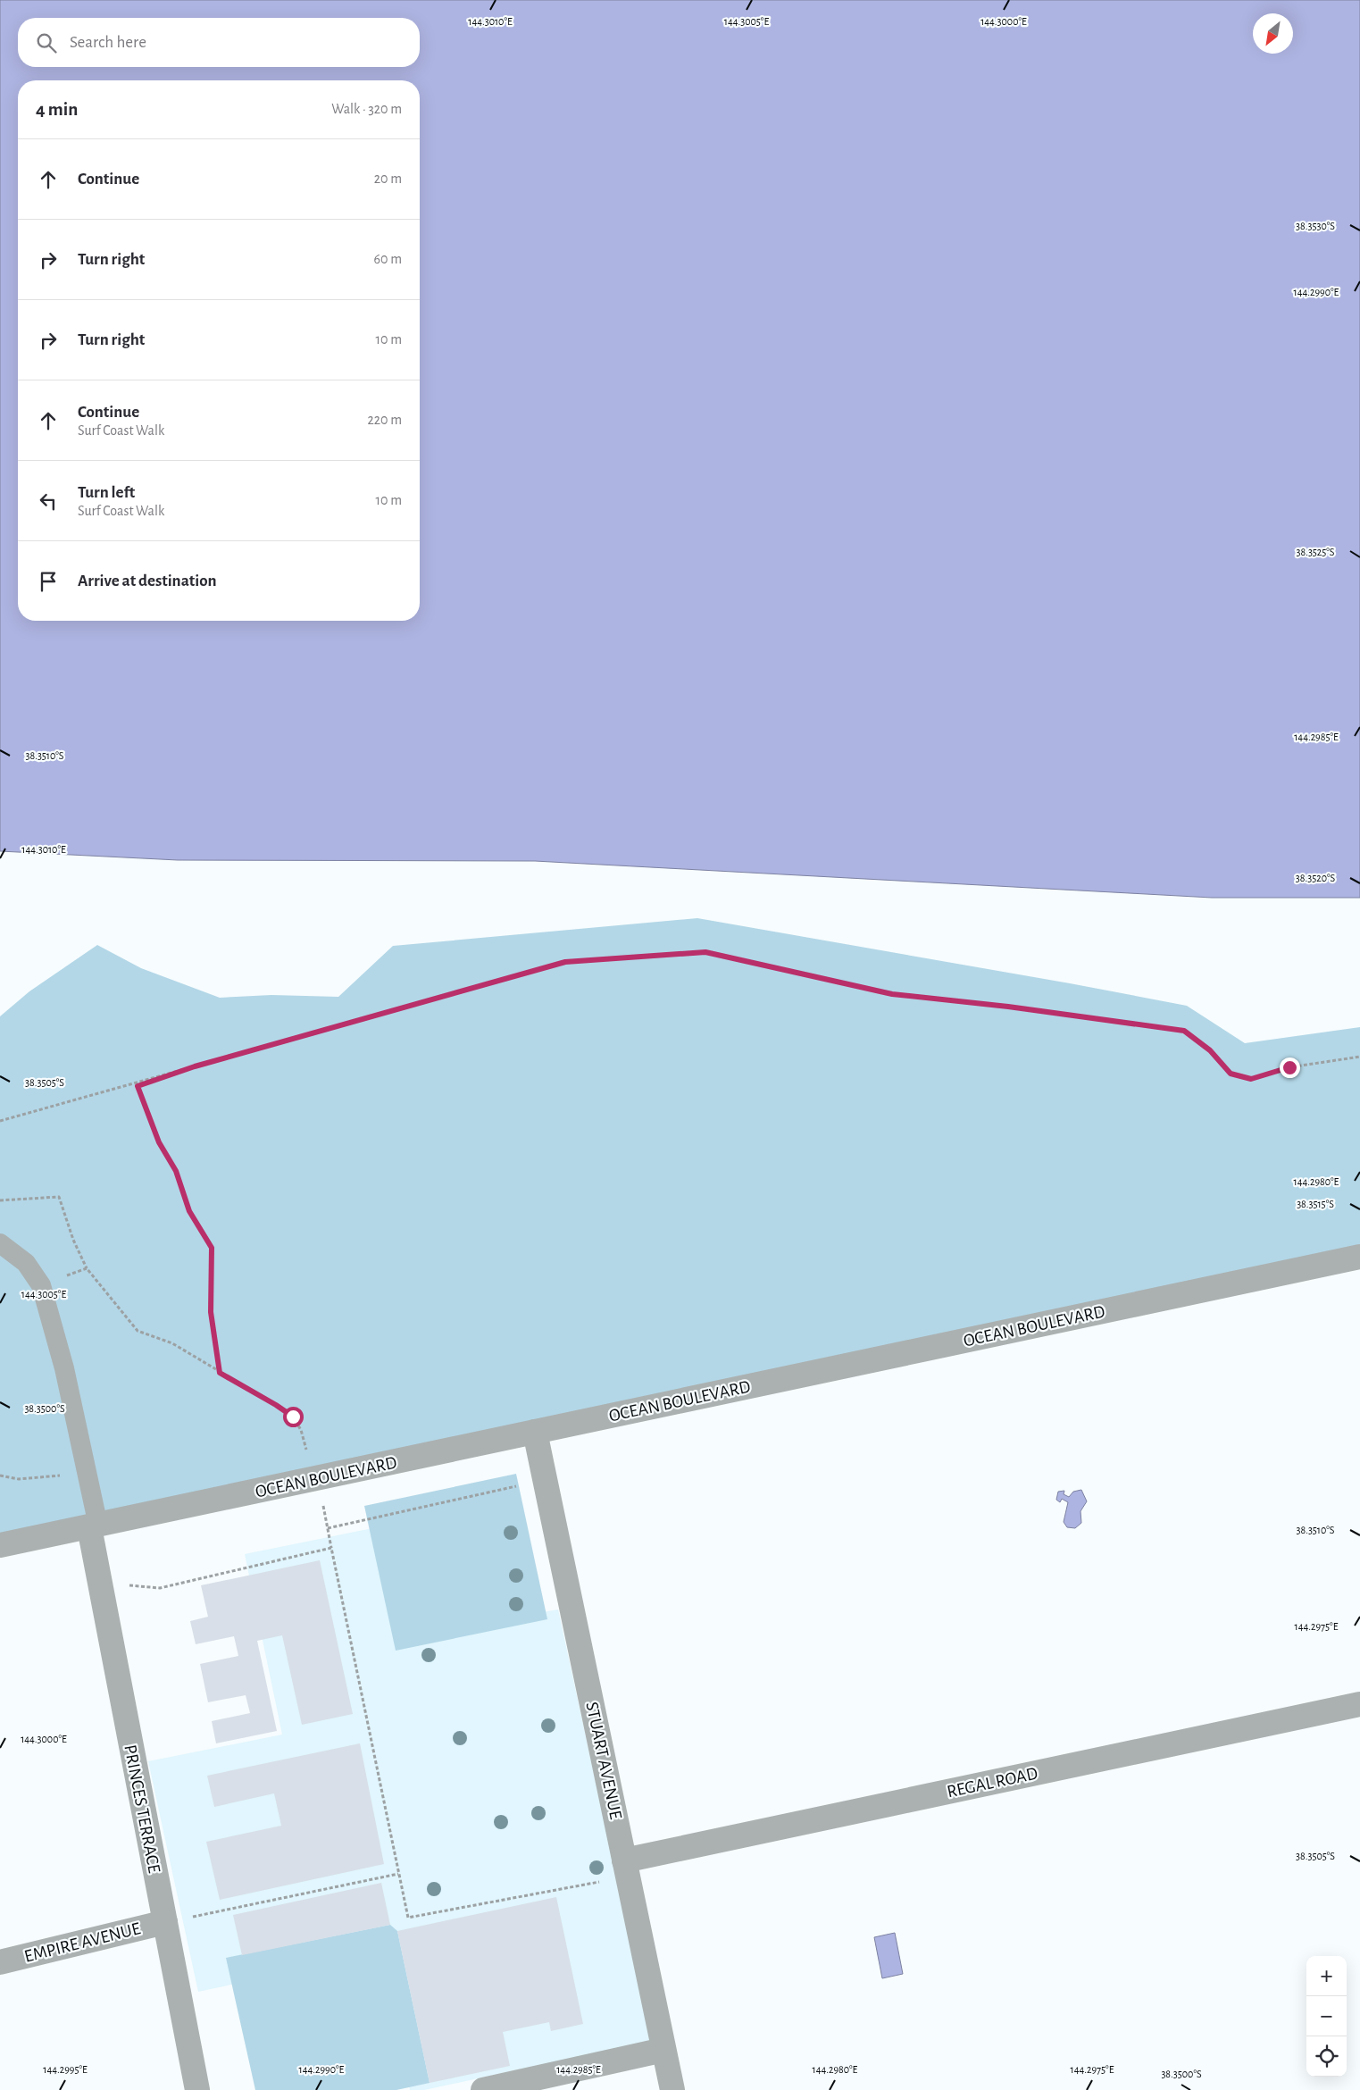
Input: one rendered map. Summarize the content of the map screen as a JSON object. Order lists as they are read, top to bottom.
{
  "streets": {
    "street": [
      "OCEAN BOULEVARD",
      "STUART AVENUE",
      "REGAL ROAD",
      "PRINCES TERRACE",
      "EMPIRE AVENUE"
    ]
  },
  "crossings": [
    ["OCEAN BOULEVARD", "STUART AVENUE"],
    ["OCEAN BOULEVARD", "PRINCES TERRACE"],
    ["STUART AVENUE", "REGAL ROAD"],
    ["PRINCES TERRACE", "EMPIRE AVENUE"]
  ],
  "north": "bottom left",
  "page": {
    "search": "Search here",
    "heading": ["4 min", "Walk · 320 m"],
    "list": [
      ["Continue", "20 m"],
      ["Turn right", "60 m"],
      ["Turn right", "10 m"],
      ["Continue", "Surf Coast Walk", "220 m"],
      ["Turn left", "Surf Coast Walk", "10 m"],
      "Arrive at destination"
    ],
    "map_buttons": ["+", "−"]
  },
  "coordinates": [
    "144.3010°E",
    "144.3005°E",
    "144.3000°E",
    "38.3530°S",
    "144.2990°E",
    "38.3525°S",
    "144.2985°E",
    "38.3510°S",
    "38.3520°S",
    "38.3505°S",
    "144.2980°E",
    "38.3515°S",
    "38.3500°S",
    "144.2975°E",
    "144.2995°E"
  ]
}
